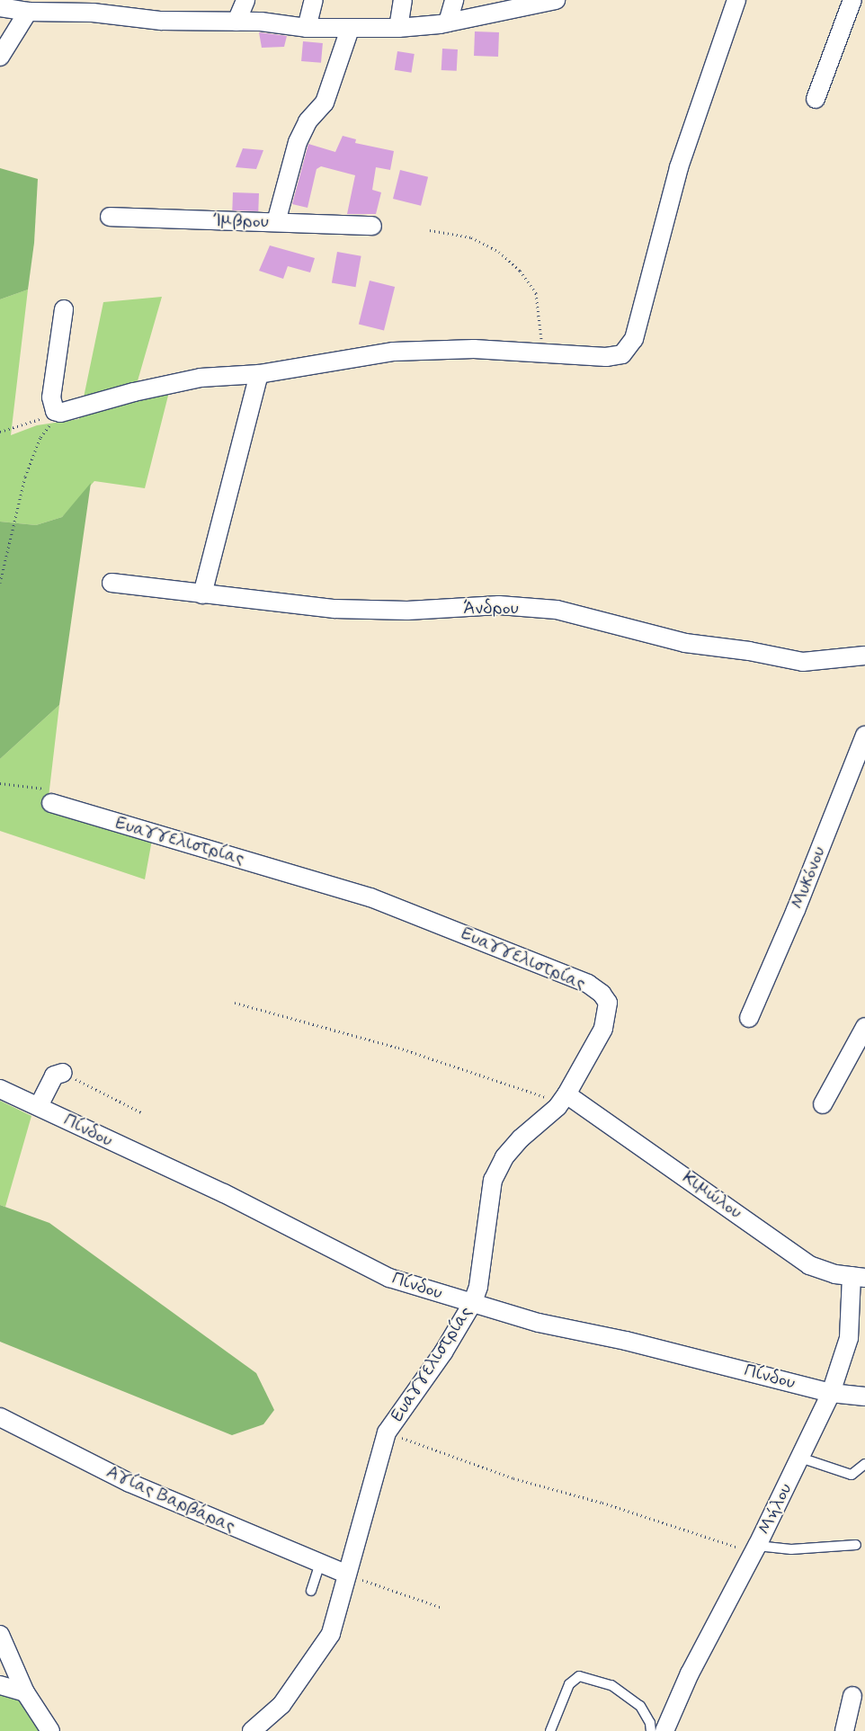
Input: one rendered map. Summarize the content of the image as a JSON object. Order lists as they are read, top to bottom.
{
  "streets": {
    "street": [
      "Ίμβρου",
      "Άνδρου",
      "Ευαγγελιστρίας",
      "Μυκόνου",
      "Πίνδου",
      "Κιμώλου",
      "Αγίας Βαρβάρας",
      "Μήλου"
    ]
  },
  "crossings": [
    ["Ευαγγελιστρίας", "Πίνδου"],
    ["Ευαγγελιστρίας", "Κιμώλου"],
    ["Ευαγγελιστρίας", "Αγίας Βαρβάρας"],
    ["Πίνδου", "Μήλου"],
    ["Κιμώλου", "Μήλου"]
  ]
}
